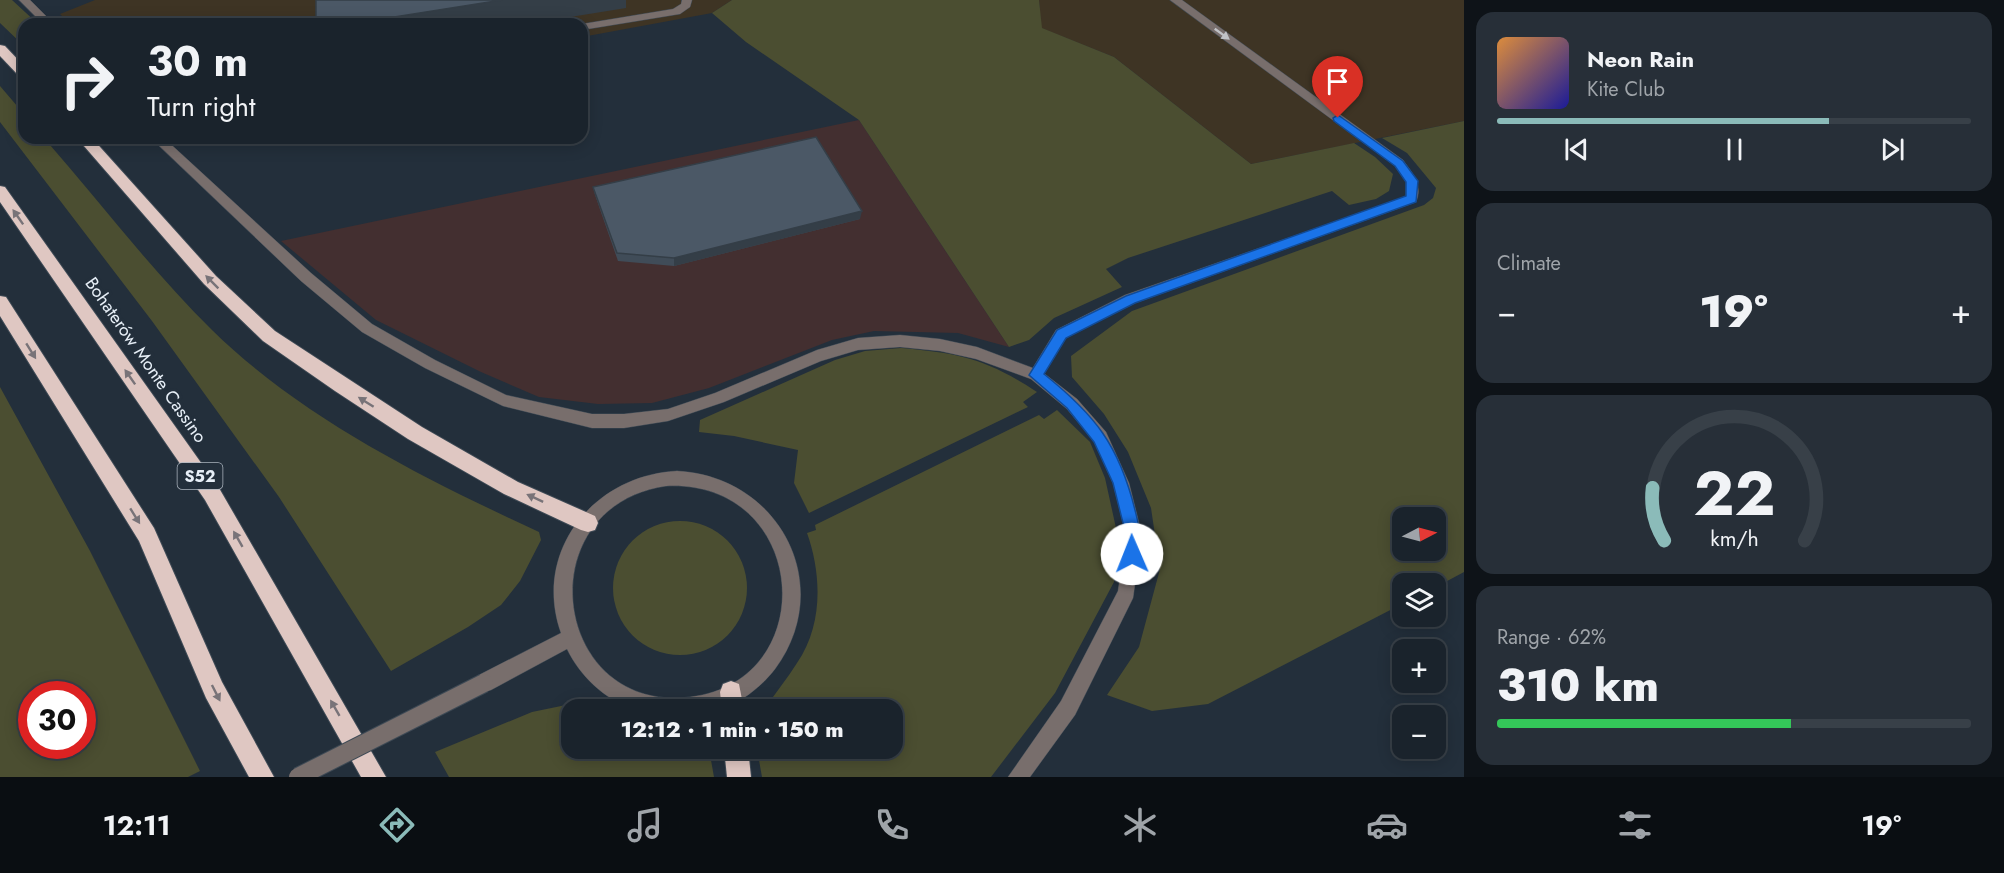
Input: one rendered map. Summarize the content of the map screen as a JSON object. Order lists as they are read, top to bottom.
{
  "streets": {
    "highway": ["Bohaterów Monte Cassino", "S52"]
  },
  "north": "right",
  "page": {
    "turn": ["30 m", "Turn right"],
    "song": ["Neon Rain", "Kite Club"],
    "tile": [
      "Climate",
      ["Range · 62%", "310 km"]
    ],
    "heat": ["−", "19°", "+"],
    "map_buttons": ["+", "−"],
    "limit": "30",
    "trip": "12:12 · 1 min · 150 m",
    "tabs": ["12:11", "19°"],
    "gauge": ["22", "km/h"]
  }
}
